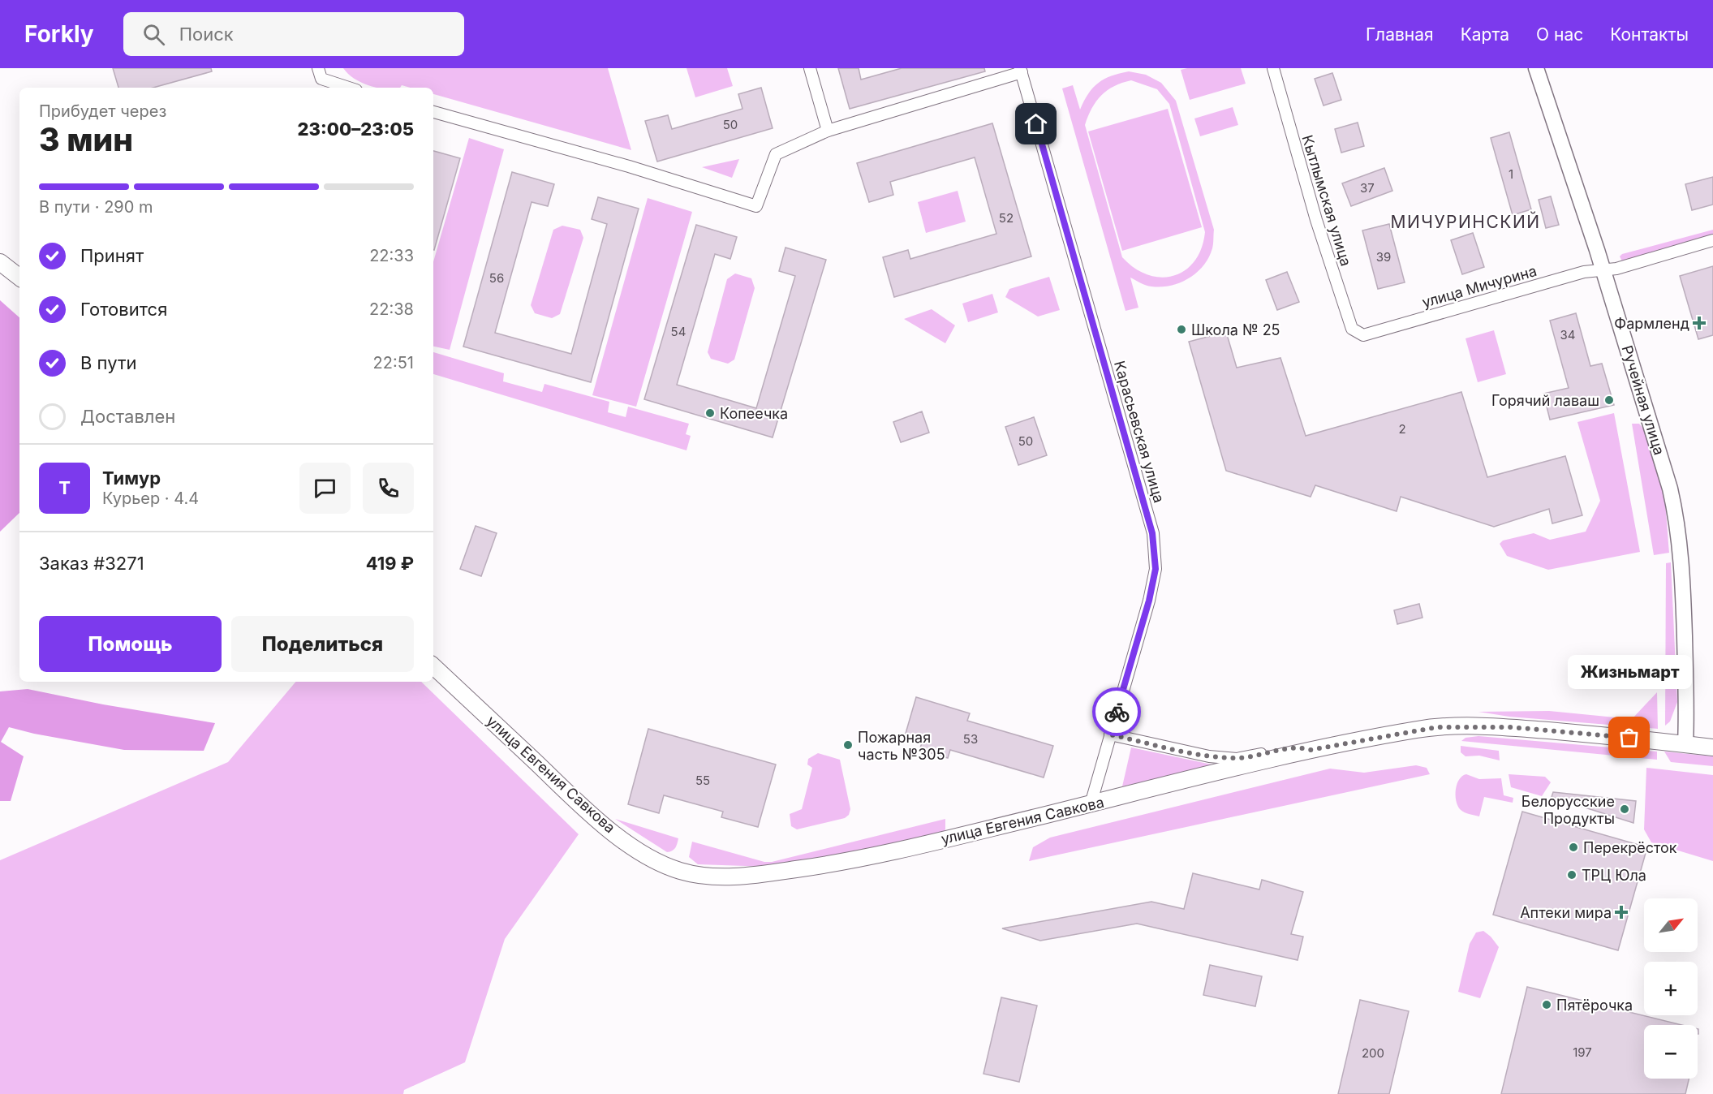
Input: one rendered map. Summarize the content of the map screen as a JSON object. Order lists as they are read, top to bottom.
{
  "streets": {
    "main road": ["улица Евгения Савкова"],
    "street": [
      "Кытлымская улица",
      "улица Мичурина",
      "Ручейная улица",
      "Карасьевская улица"
    ]
  },
  "crossings": [
    ["Кытлымская улица", "улица Мичурина"],
    ["улица Мичурина", "Ручейная улица"],
    ["Ручейная улица", "улица Евгения Савкова"],
    ["Карасьевская улица", "улица Евгения Савкова"]
  ],
  "districts": ["МИЧУРИНСКИЙ"],
  "places": {
    "health": ["Фармленд", "Аптеки мира"],
    "other": [
      "Школа № 25",
      "Горячий лаваш",
      "Копеечка",
      "Жизньмарт",
      "Пожарная часть №305",
      "Белорусские Продукты",
      "Перекрёсток",
      "ТРЦ Юла",
      "Пятёрочка"
    ]
  },
  "house_numbers": [
    "50",
    "1",
    "37",
    "52",
    "39",
    "56",
    "54",
    "34",
    "2",
    "50",
    "53",
    "55",
    "197",
    "200"
  ],
  "north": "top right",
  "page": {
    "header": "Forkly",
    "search": "Поиск",
    "nav": [
      "Главная",
      "Карта",
      "О нас",
      "Контакты"
    ],
    "heading": ["3 мин", "Прибудет через", "23:00–23:05"],
    "panel": [
      "Тимур",
      "Курьер · 4.4",
      "Заказ #3271",
      "419 ₽"
    ],
    "bar": "В пути · 290 m",
    "list": [
      ["Принят", "22:33"],
      ["Готовится", "22:38"],
      ["В пути", "22:51"],
      "Доставлен"
    ],
    "round": "Т",
    "buttons": ["Помощь", "Поделиться"],
    "bubble": "Жизньмарт",
    "map_buttons": ["+", "−"]
  }
}
